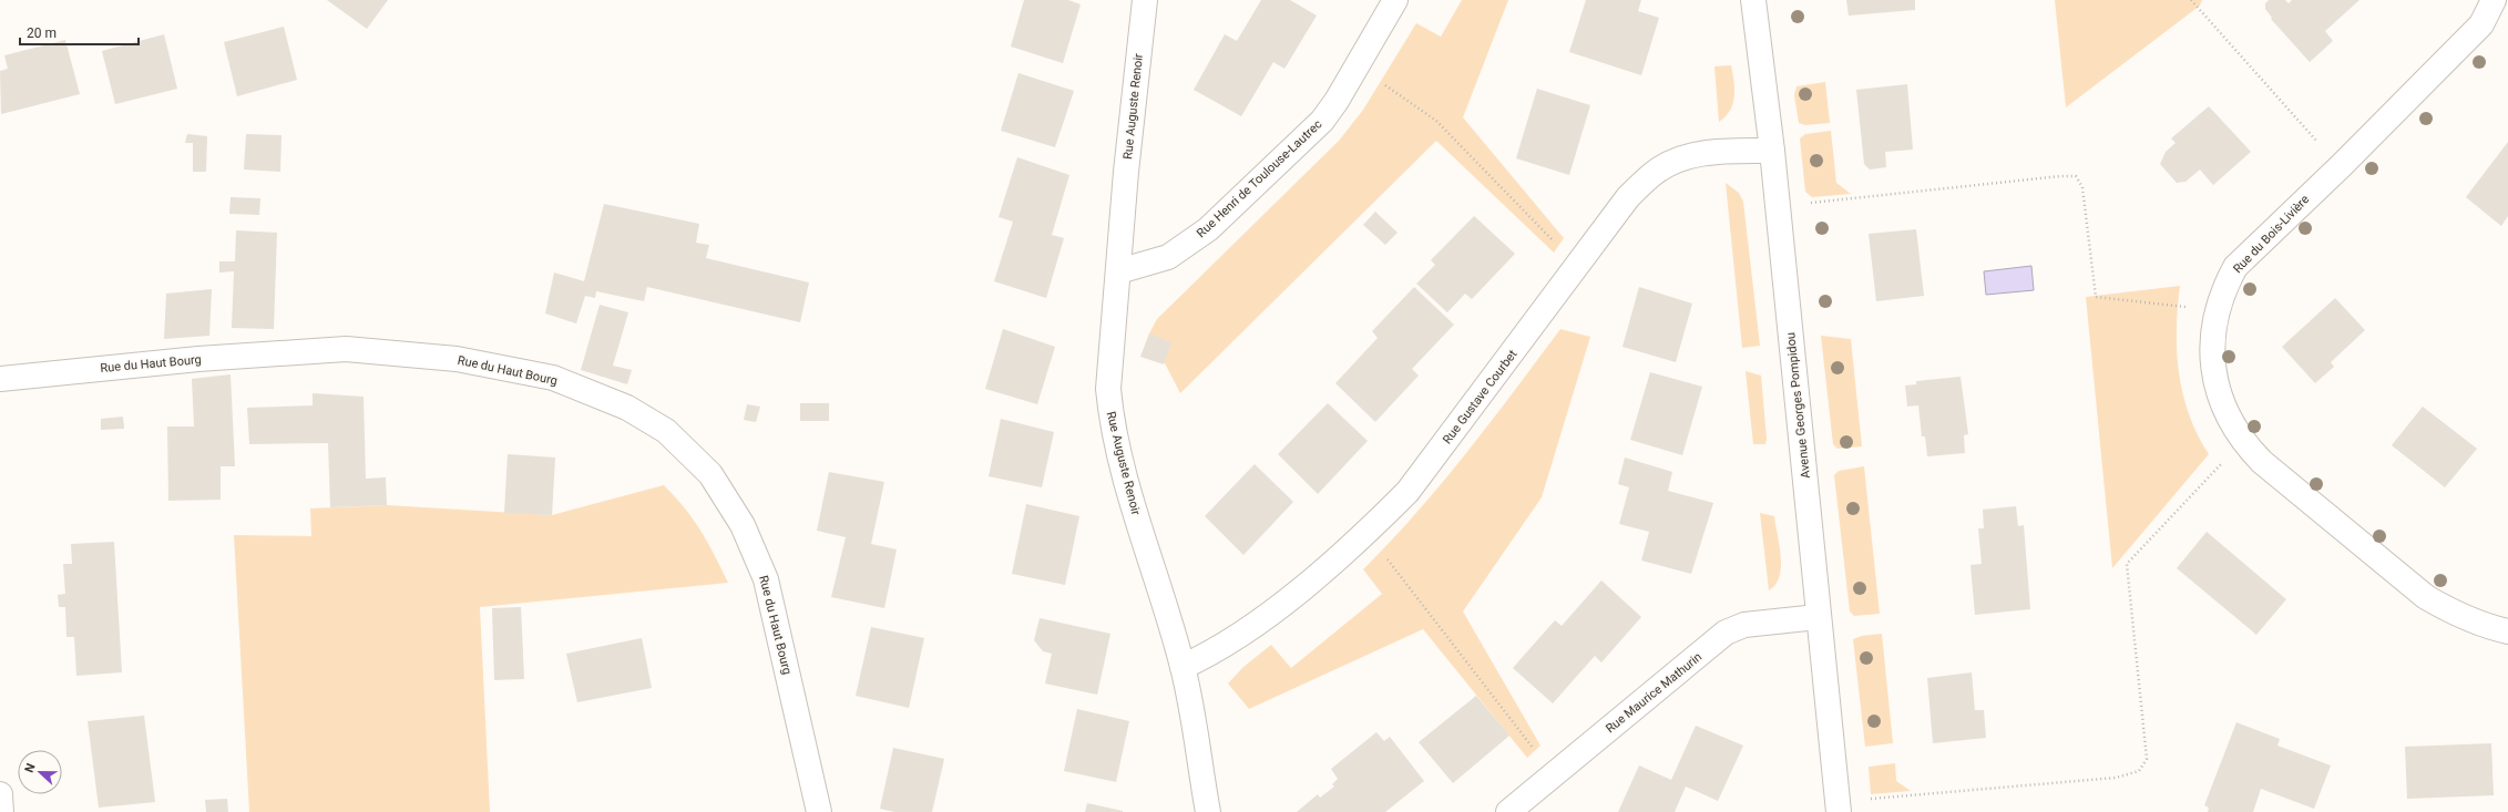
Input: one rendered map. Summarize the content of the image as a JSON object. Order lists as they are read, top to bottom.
{
  "streets": {
    "street": [
      "Rue Auguste Renoir",
      "Rue Henri de Toulouse-Lautrec",
      "Rue du Bois-Livière",
      "Rue du Haut Bourg",
      "Rue Gustave Courbet",
      "Avenue Georges Pompidou",
      "Rue Maurice Mathurin"
    ]
  },
  "crossings": [
    ["Rue Auguste Renoir", "Rue Henri de Toulouse-Lautrec"],
    ["Rue Auguste Renoir", "Rue Gustave Courbet"],
    ["Rue Gustave Courbet", "Avenue Georges Pompidou"],
    ["Avenue Georges Pompidou", "Rue Maurice Mathurin"]
  ],
  "scale_bar": "20 m",
  "north": "left"
}
